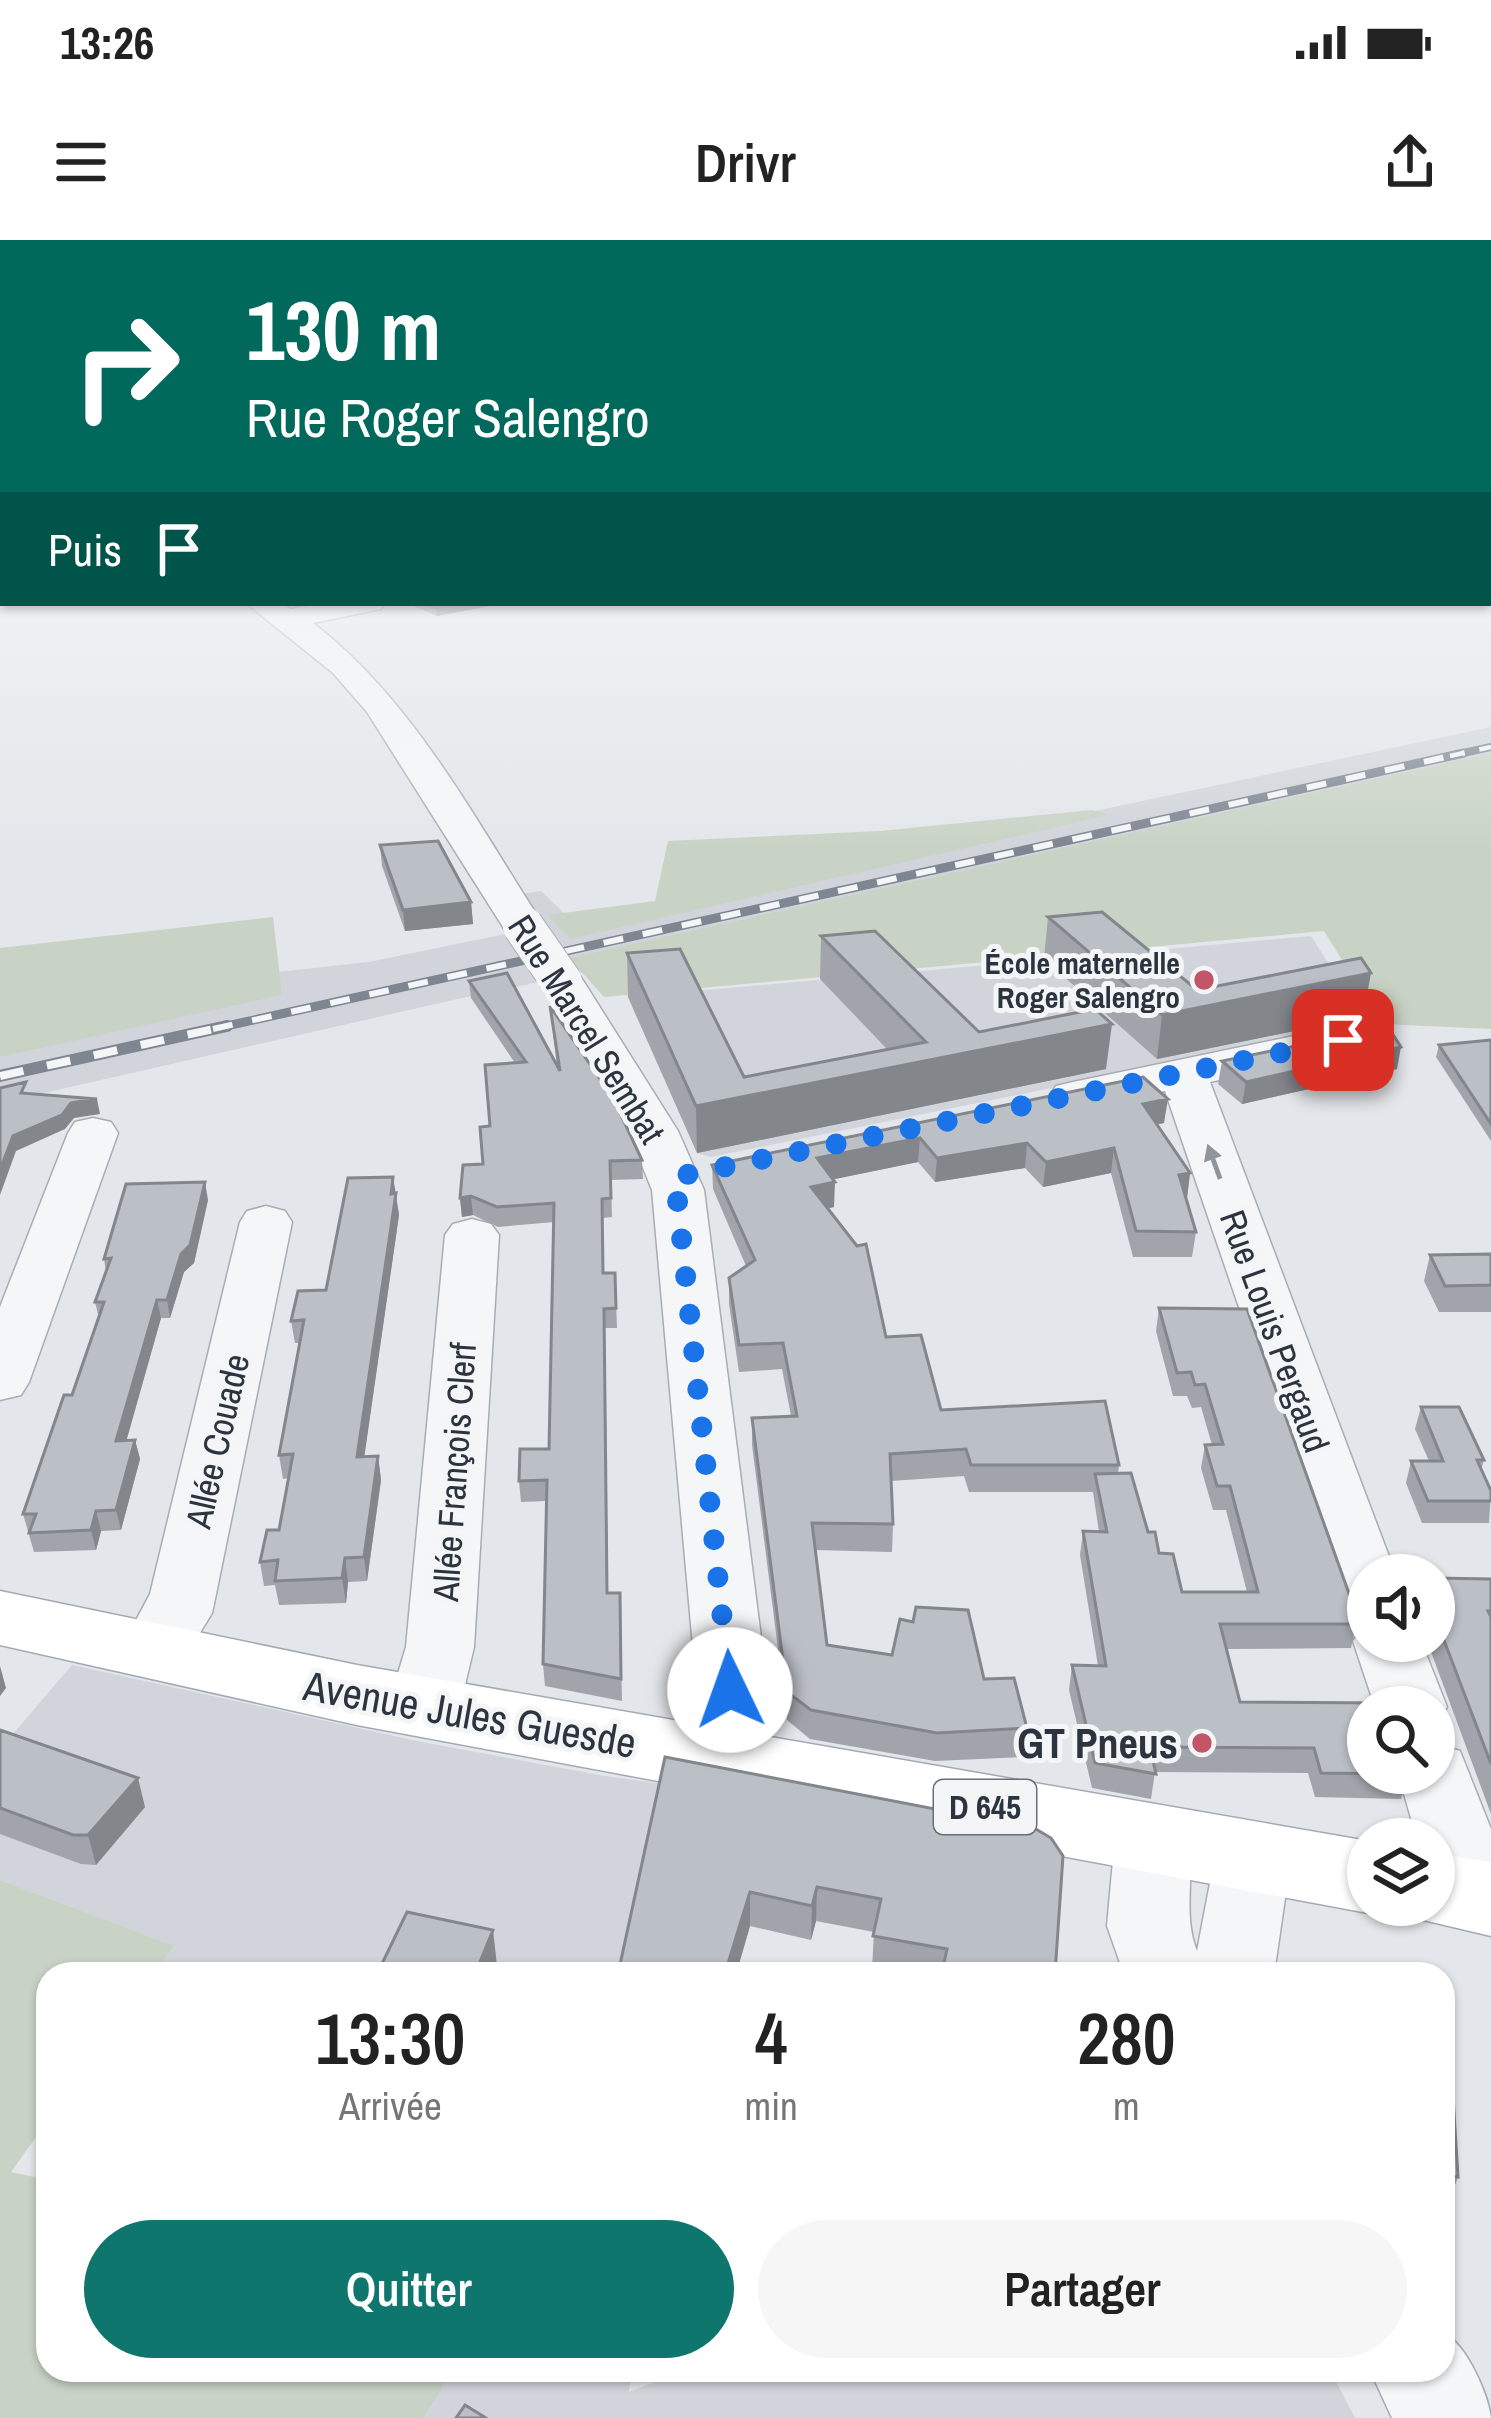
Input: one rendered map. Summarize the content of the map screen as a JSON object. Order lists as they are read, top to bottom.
{
  "streets": {
    "main road": ["Avenue Jules Guesde", "D 645"],
    "street": [
      "Rue Marcel Sembat",
      "Rue Louis Pergaud",
      "Allée Couade",
      "Allée François Clerf"
    ]
  },
  "crossings": [
    ["Rue Marcel Sembat", "Avenue Jules Guesde"],
    ["Allée Couade", "Avenue Jules Guesde"],
    ["Allée François Clerf", "Avenue Jules Guesde"]
  ],
  "one_way": ["Rue Louis Pergaud"],
  "places": ["École maternelle Roger Salengro", "GT Pneus"],
  "page": {
    "status": "13:26",
    "header": "Drivr",
    "turn": ["130 m", "Rue Roger Salengro"],
    "then": "Puis",
    "eta": [
      "13:30",
      "Arrivée",
      "4",
      "min",
      "280",
      "m"
    ],
    "buttons": ["Quitter", "Partager"]
  }
}
